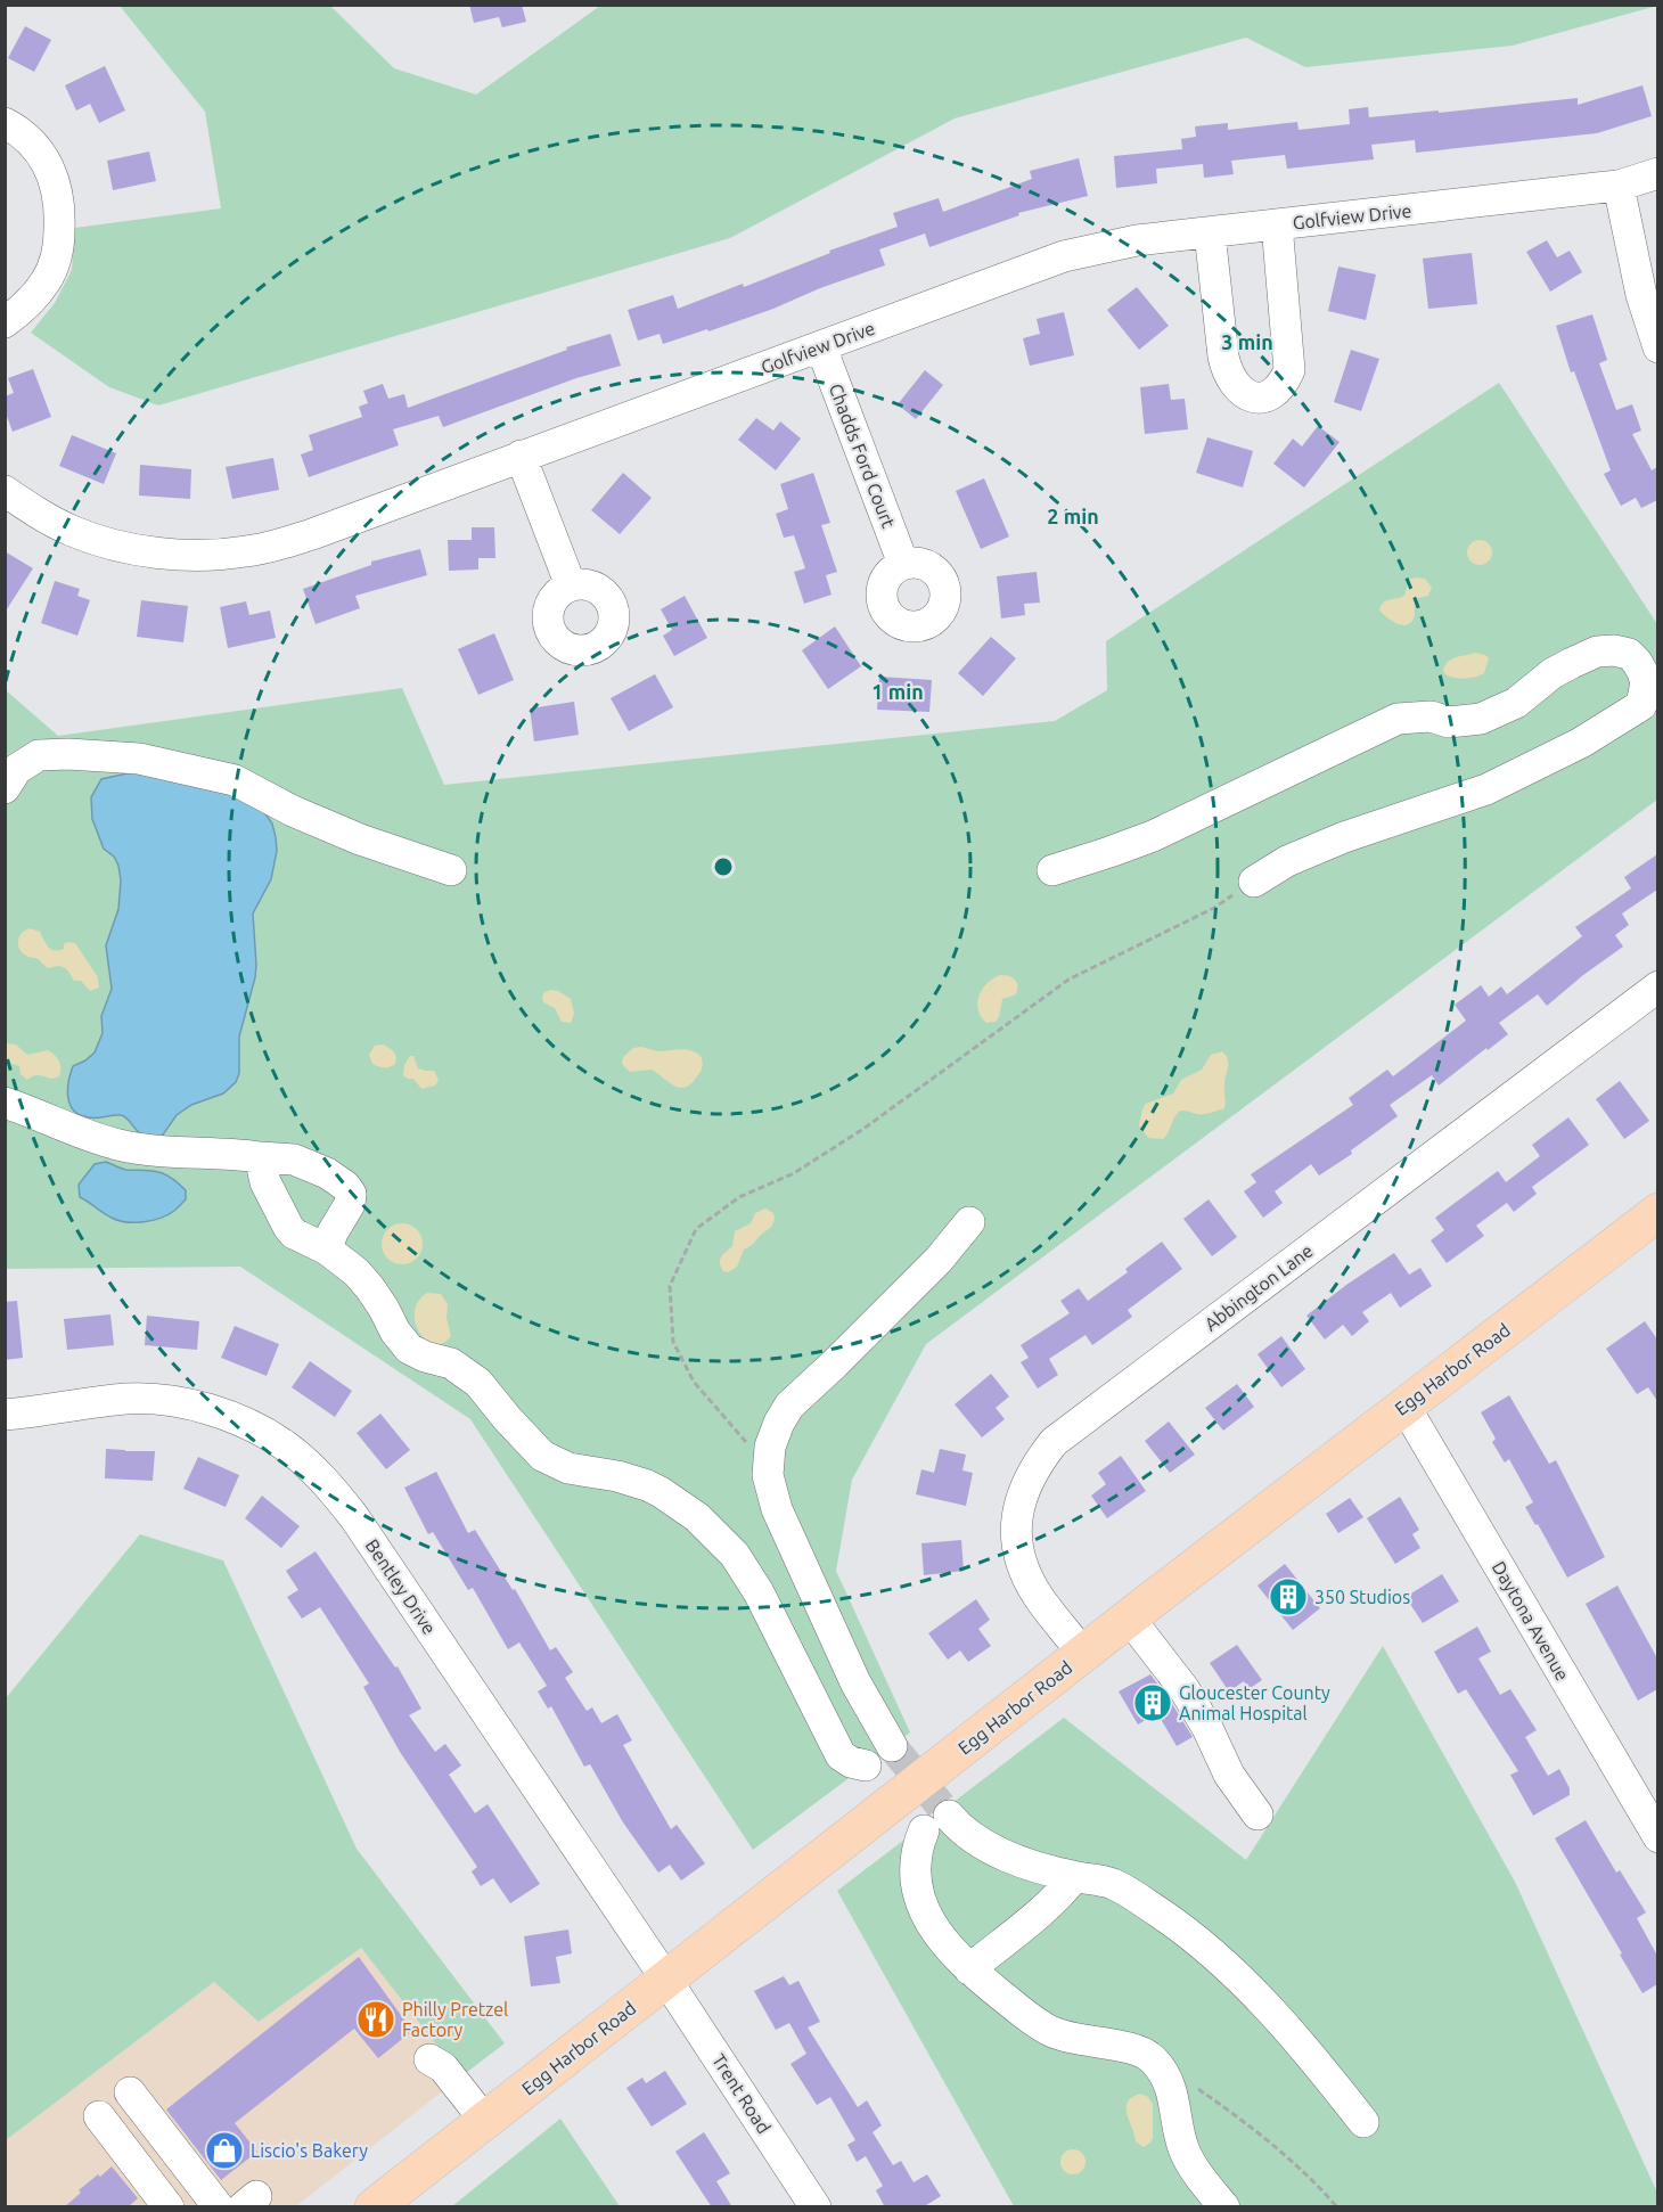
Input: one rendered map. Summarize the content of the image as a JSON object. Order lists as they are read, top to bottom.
{
  "streets": {
    "main road": ["Egg Harbor Road"],
    "street": [
      "Golfview Drive",
      "Chadds Ford Court",
      "Abbington Lane",
      "Bentley Drive",
      "Daytona Avenue",
      "Trent Road"
    ]
  },
  "crossings": [
    ["Golfview Drive", "Chadds Ford Court"],
    ["Abbington Lane", "Egg Harbor Road"],
    ["Egg Harbor Road", "Bentley Drive"],
    ["Egg Harbor Road", "Daytona Avenue"],
    ["Egg Harbor Road", "Trent Road"],
    ["Bentley Drive", "Trent Road"]
  ],
  "places": {
    "building": ["350 Studios", "Gloucester County Animal Hospital"],
    "restaurant": ["Philly Pretzel Factory"],
    "shop": ["Liscio's Bakery"]
  },
  "rings": ["3 min", "2 min", "1 min"]
}
